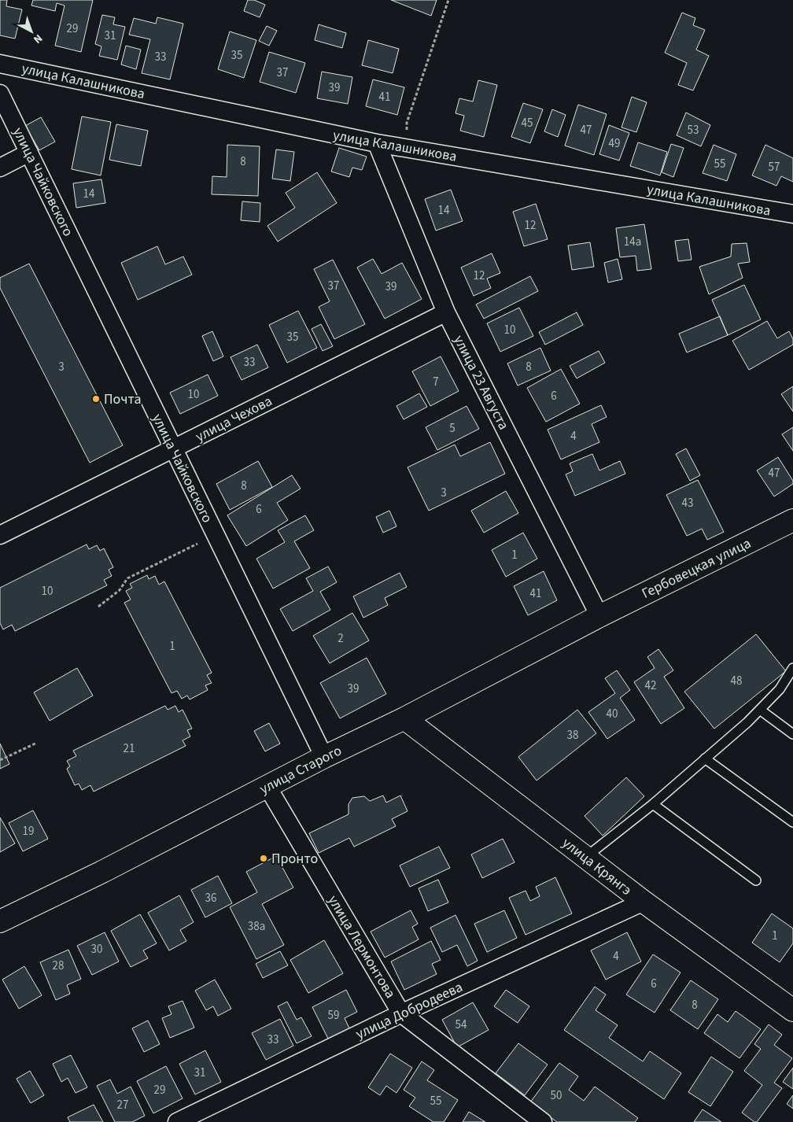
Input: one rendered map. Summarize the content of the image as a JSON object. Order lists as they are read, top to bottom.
{
  "streets": {
    "street": [
      "улица Калашникова",
      "улица Чайковского",
      "улица 23 Августа",
      "улица Чехова",
      "Гербовецкая улица",
      "улица Старого",
      "улица Крянгэ",
      "улица Лермонтова",
      "улица Добродеева"
    ]
  },
  "crossings": [
    ["улица Калашникова", "улица 23 Августа"],
    ["улица Чайковского", "улица Чехова"],
    ["улица Чайковского", "улица Старого"],
    ["улица 23 Августа", "улица Чехова"],
    ["улица 23 Августа", "Гербовецкая улица"],
    ["улица 23 Августа", "улица Старого"],
    ["Гербовецкая улица", "улица Старого"],
    ["улица Старого", "улица Крянгэ"],
    ["улица Старого", "улица Лермонтова"],
    ["улица Крянгэ", "улица Добродеева"],
    ["улица Лермонтова", "улица Добродеева"]
  ],
  "places": ["Почта", "Пронто"],
  "house_numbers": [
    "29",
    "31",
    "35",
    "33",
    "37",
    "39",
    "41",
    "45",
    "47",
    "53",
    "49",
    "8",
    "55",
    "57",
    "14",
    "14",
    "12",
    "14а",
    "12",
    "37",
    "39",
    "10",
    "35",
    "33",
    "3",
    "8",
    "7",
    "10",
    "6",
    "5",
    "4",
    "47",
    "8",
    "3",
    "43",
    "6",
    "1",
    "10",
    "41",
    "2",
    "1",
    "48",
    "42",
    "39",
    "40",
    "38",
    "21",
    "19",
    "36",
    "38а",
    "1",
    "30",
    "4",
    "28",
    "6",
    "8",
    "59",
    "54",
    "33",
    "31",
    "29",
    "50",
    "55",
    "27"
  ],
  "north": "bottom right"
}
